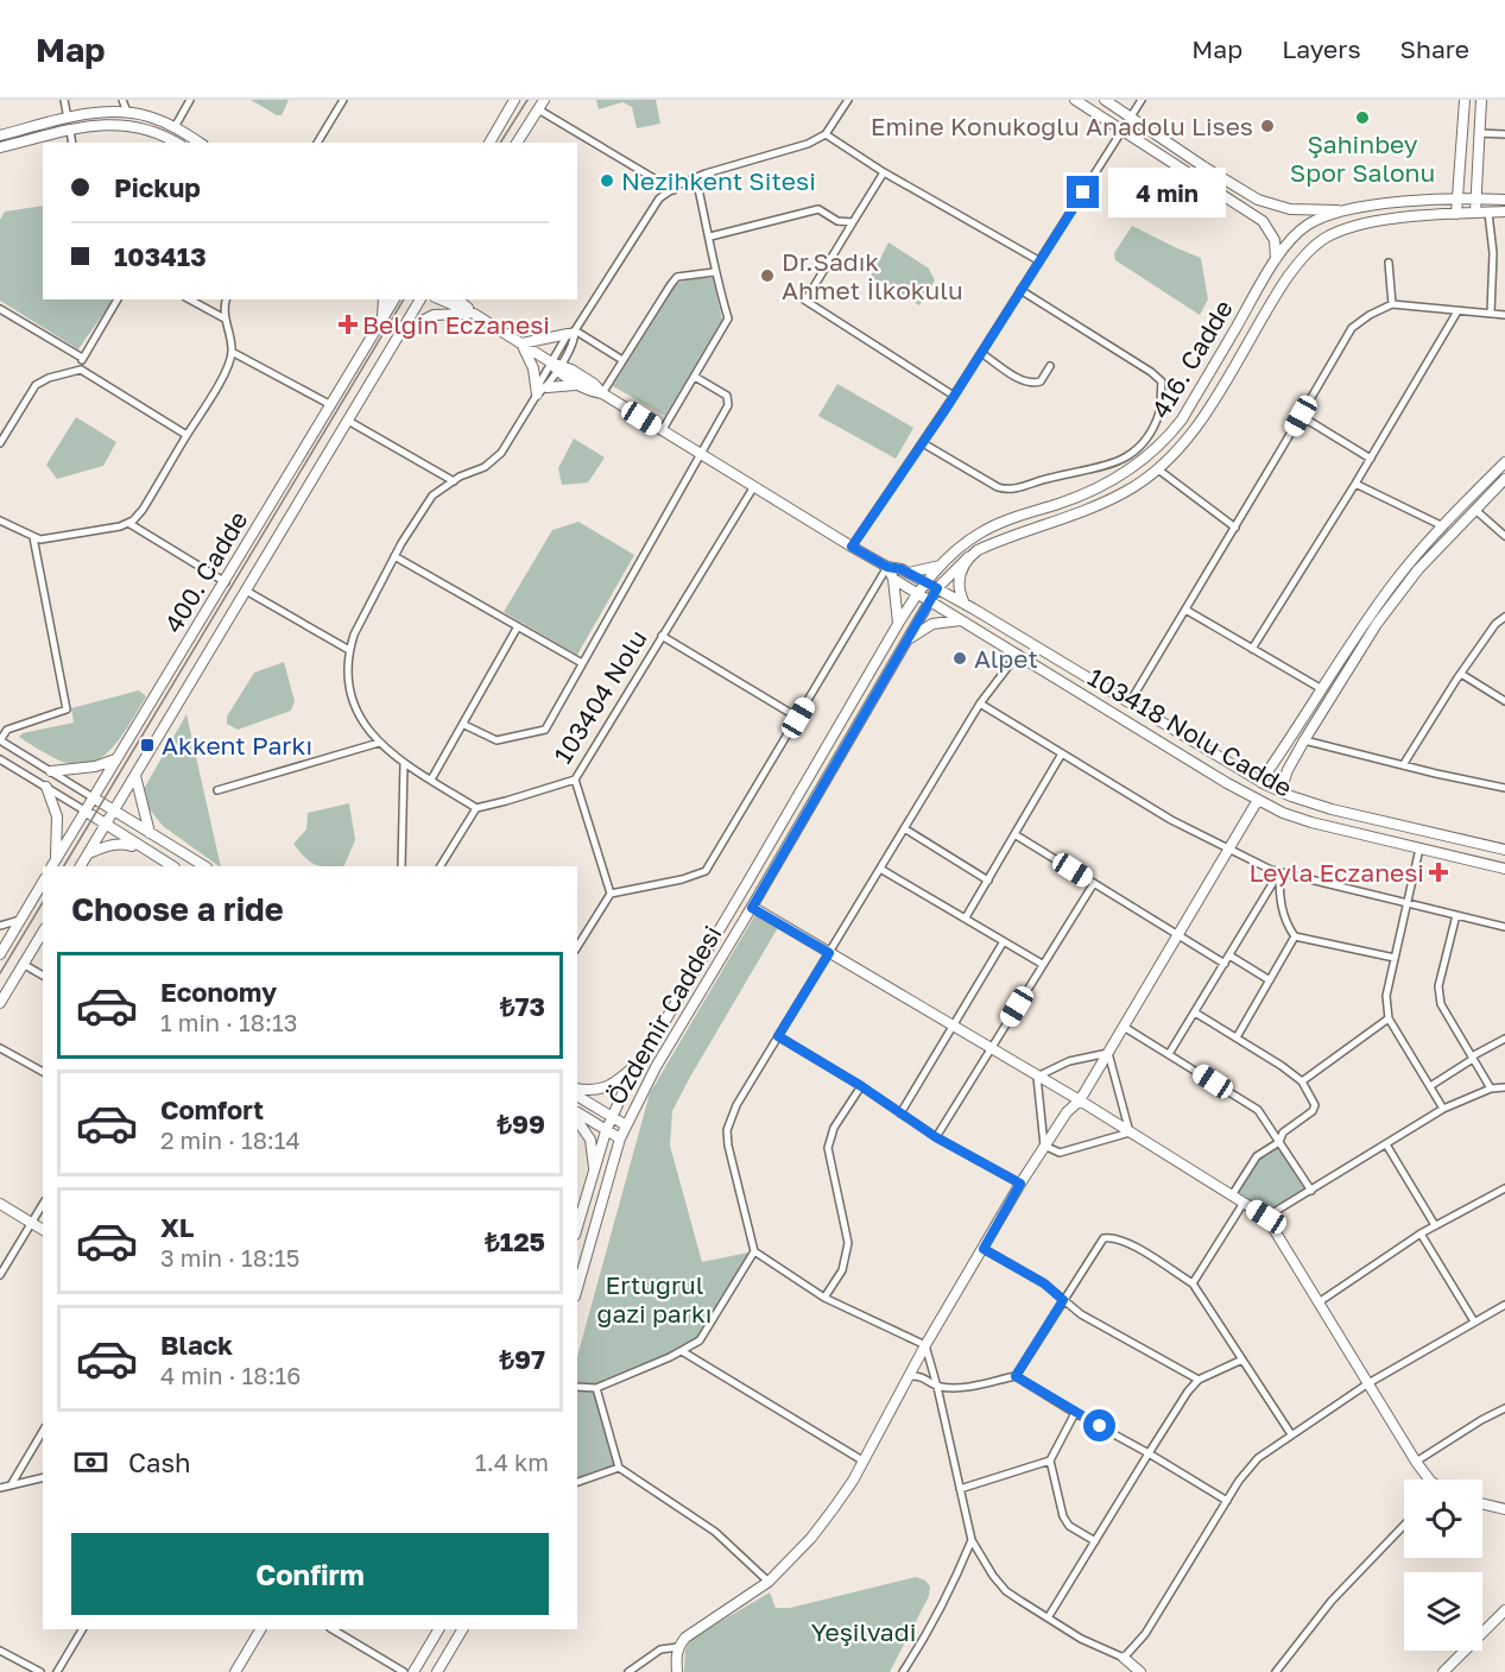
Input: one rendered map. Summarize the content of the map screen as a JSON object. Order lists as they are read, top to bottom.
{
  "streets": {
    "main road": [
      "416. Cadde",
      "400. Cadde",
      "103418 Nolu Cadde",
      "Özdemir Caddesi"
    ],
    "street": ["103404 Nolu"]
  },
  "crossings": [
    ["416. Cadde", "103418 Nolu Cadde"],
    ["416. Cadde", "Özdemir Caddesi"],
    ["103418 Nolu Cadde", "Özdemir Caddesi"]
  ],
  "parks": ["Ertuğrul gazi parkı", "Yeşilvadi"],
  "places": {
    "other": [
      "Şahinbey Spor Salonu",
      "Emine Konukoğlu Anadolu Lises",
      "Nezihkent Sitesi",
      "Dr.Sadık Ahmet İlkokulu",
      "Alpet"
    ],
    "health": ["Belgin Eczanesi", "Leyla Eczanesi"],
    "transit": ["Akkent Parkı"]
  },
  "page": {
    "header": "Map",
    "nav": ["Map", "Layers", "Share"],
    "banner": ["Pickup", "103413"],
    "bubble": "4 min",
    "heading": "Choose a ride",
    "list": [
      {
        "name": "Economy",
        "note": "1 min · 18:13",
        "value": "₺73"
      },
      {
        "name": "Comfort",
        "note": "2 min · 18:14",
        "value": "₺99"
      },
      {
        "name": "XL",
        "note": "3 min · 18:15",
        "value": "₺125"
      },
      {
        "name": "Black",
        "note": "4 min · 18:16",
        "value": "₺97"
      }
    ],
    "pay": ["Cash", "1.4 km"],
    "buttons": "Confirm"
  }
}
